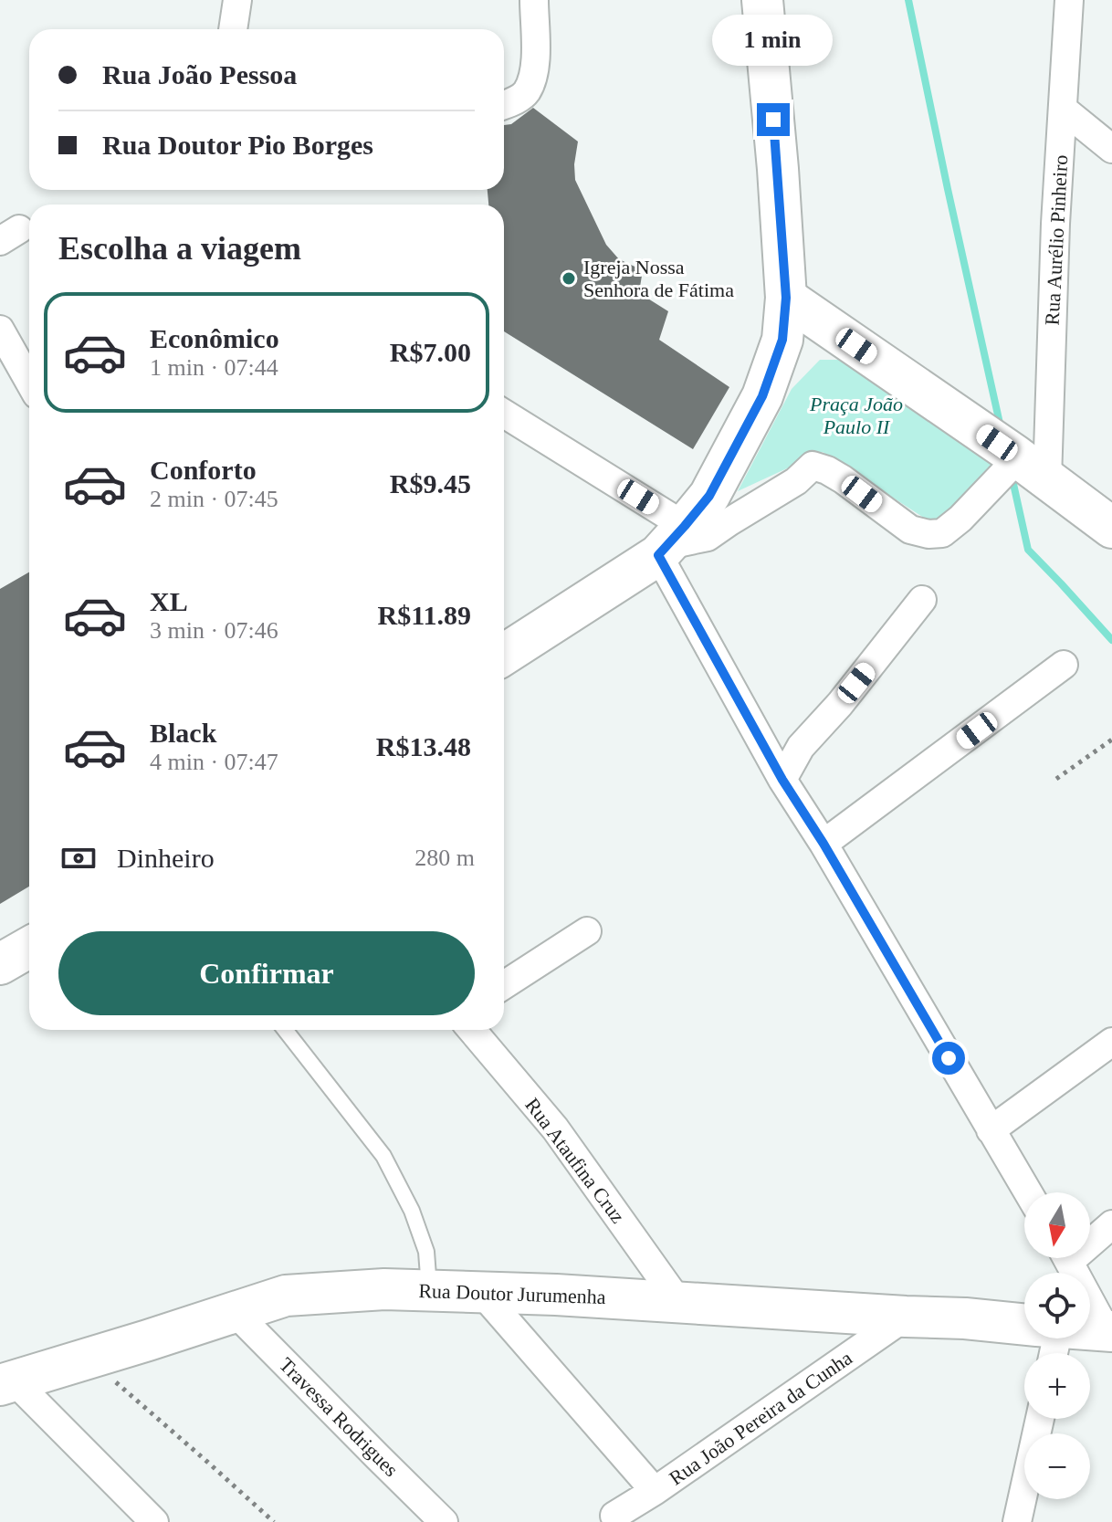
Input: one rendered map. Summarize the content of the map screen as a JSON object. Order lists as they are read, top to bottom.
{
  "streets": {
    "main road": ["Rua Doutor Jurumenha"],
    "street": [
      "Rua Aurélio Pinheiro",
      "Rua Ataufina Cruz",
      "Travessa Rodrigues",
      "Rua João Pereira da Cunha"
    ]
  },
  "crossings": [
    ["Rua Ataufina Cruz", "Rua Doutor Jurumenha"],
    ["Rua Doutor Jurumenha", "Travessa Rodrigues"],
    ["Rua Doutor Jurumenha", "Rua João Pereira da Cunha"]
  ],
  "parks": ["Praça João Paulo II"],
  "places": ["Igreja Nossa Senhora de Fátima"],
  "north": "bottom",
  "page": {
    "bubble": "1 min",
    "banner": ["Rua João Pessoa", "Rua Doutor Pio Borges"],
    "heading": "Escolha a viagem",
    "list": [
      {
        "name": "Econômico",
        "note": "1 min · 07:44",
        "value": "R$7.00"
      },
      {
        "name": "Conforto",
        "note": "2 min · 07:45",
        "value": "R$9.45"
      },
      {
        "name": "XL",
        "note": "3 min · 07:46",
        "value": "R$11.89"
      },
      {
        "name": "Black",
        "note": "4 min · 07:47",
        "value": "R$13.48"
      }
    ],
    "pay": ["Dinheiro", "280 m"],
    "buttons": "Confirmar",
    "map_buttons": ["+", "−"]
  }
}
